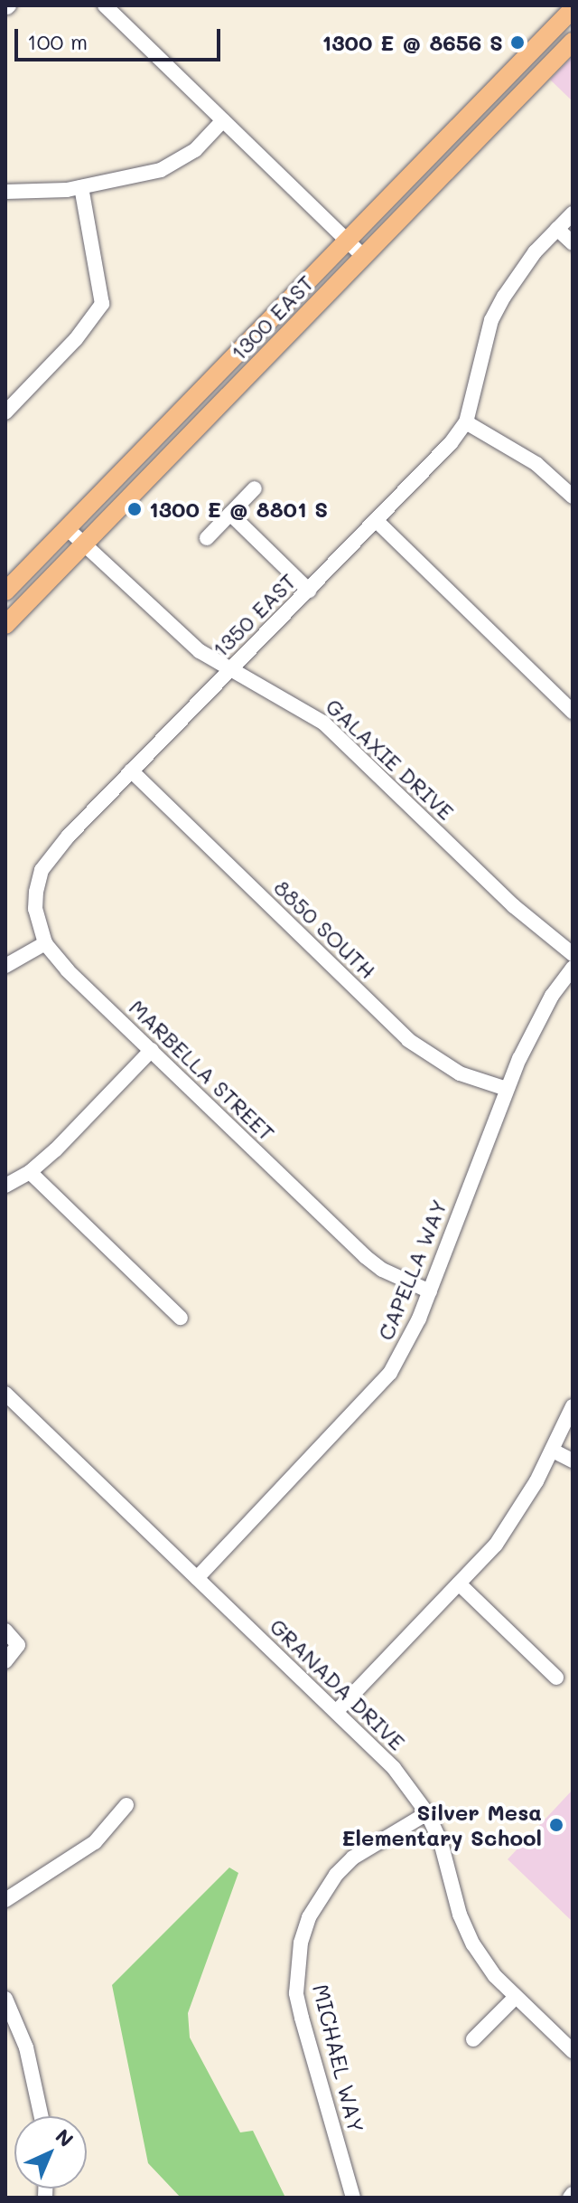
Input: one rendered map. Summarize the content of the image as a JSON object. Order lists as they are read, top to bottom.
{
  "streets": {
    "main road": ["1300 EAST"],
    "street": [
      "1350 EAST",
      "GALAXIE DRIVE",
      "8850 SOUTH",
      "MARBELLA STREET",
      "CAPELLA WAY",
      "GRANADA DRIVE",
      "MICHAEL WAY"
    ]
  },
  "crossings": [
    ["1300 EAST", "GALAXIE DRIVE"],
    ["1350 EAST", "GALAXIE DRIVE"],
    ["1350 EAST", "8850 SOUTH"],
    ["1350 EAST", "MARBELLA STREET"],
    ["8850 SOUTH", "CAPELLA WAY"],
    ["MARBELLA STREET", "CAPELLA WAY"],
    ["CAPELLA WAY", "GRANADA DRIVE"],
    ["GRANADA DRIVE", "MICHAEL WAY"]
  ],
  "places": ["1300 E @ 8656 S", "1300 E @ 8801 S", "Silver Mesa Elementary School"],
  "scale_bar": "100 m",
  "north": "top right"
}
